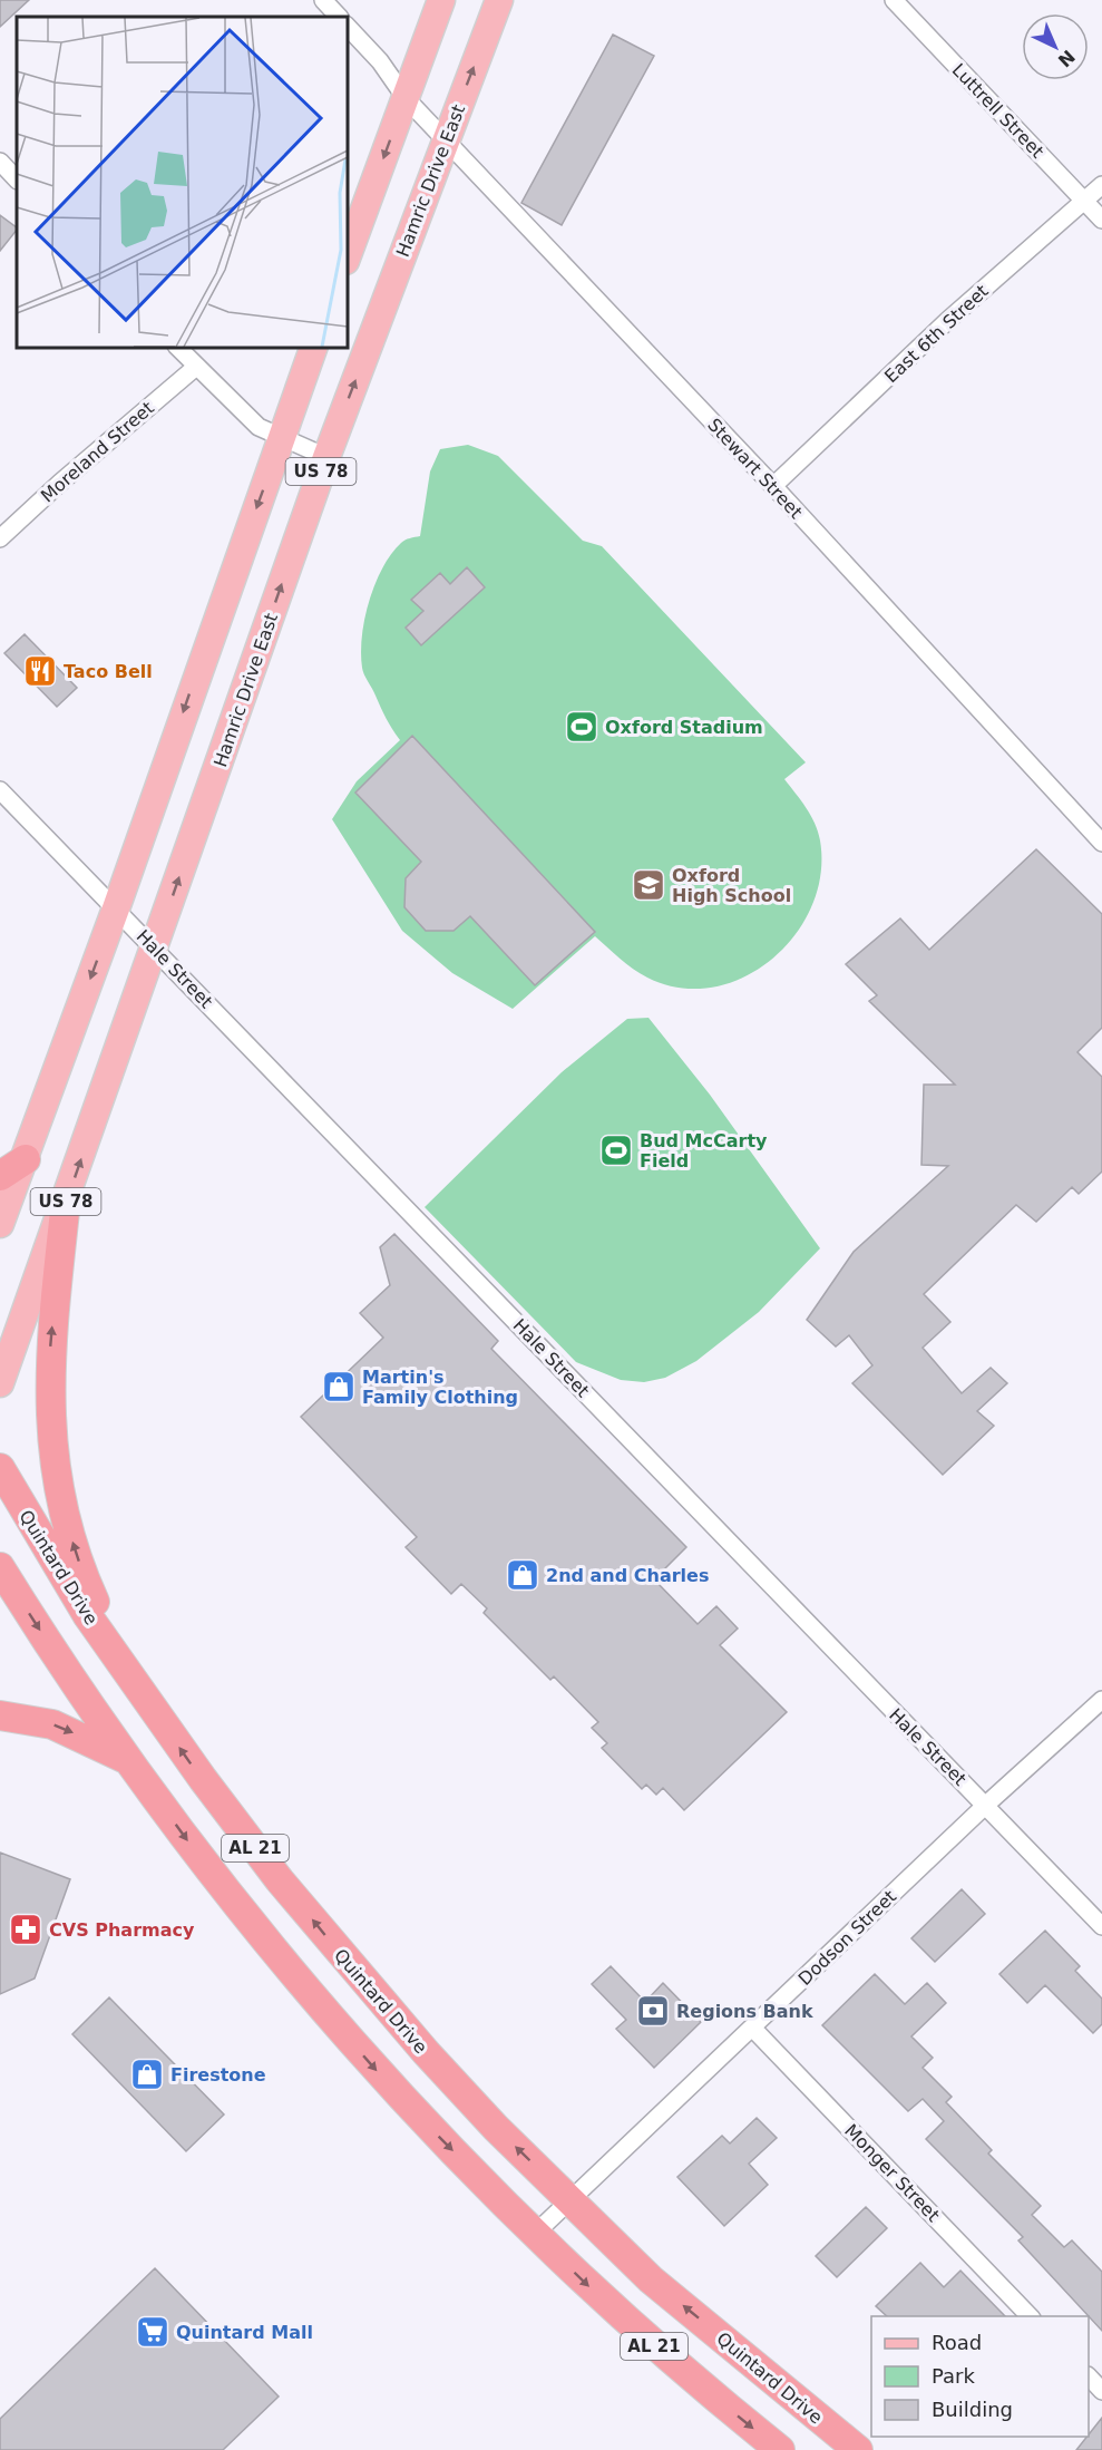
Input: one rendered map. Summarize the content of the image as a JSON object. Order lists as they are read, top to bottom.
{
  "streets": {
    "highway": ["Quintard Drive", "AL 21"],
    "main road": ["Hamric Drive East", "US 78"],
    "street": [
      "Luttrell Street",
      "East 6th Street",
      "Moreland Street",
      "Stewart Street",
      "Hale Street",
      "Dodson Street",
      "Monger Street"
    ]
  },
  "crossings": [
    ["Luttrell Street", "East 6th Street"],
    ["Hamric Drive East", "Stewart Street"],
    ["Hamric Drive East", "Hale Street"],
    ["East 6th Street", "Stewart Street"],
    ["US 78", "Hale Street"],
    ["Hale Street", "Dodson Street"],
    ["Quintard Drive", "Dodson Street"],
    ["AL 21", "Dodson Street"],
    ["Dodson Street", "Monger Street"]
  ],
  "places": {
    "restaurant": ["Taco Bell"],
    "sports": ["Oxford Stadium", "Bud McCarty Field"],
    "school or university": ["Oxford High School"],
    "shop": ["Martin's Family Clothing", "2nd and Charles", "Firestone"],
    "pharmacy": ["CVS Pharmacy"],
    "bank": ["Regions Bank"],
    "supermarket": ["Quintard Mall"]
  },
  "legend": ["Road", "Park", "Building"],
  "north": "bottom right"
}
